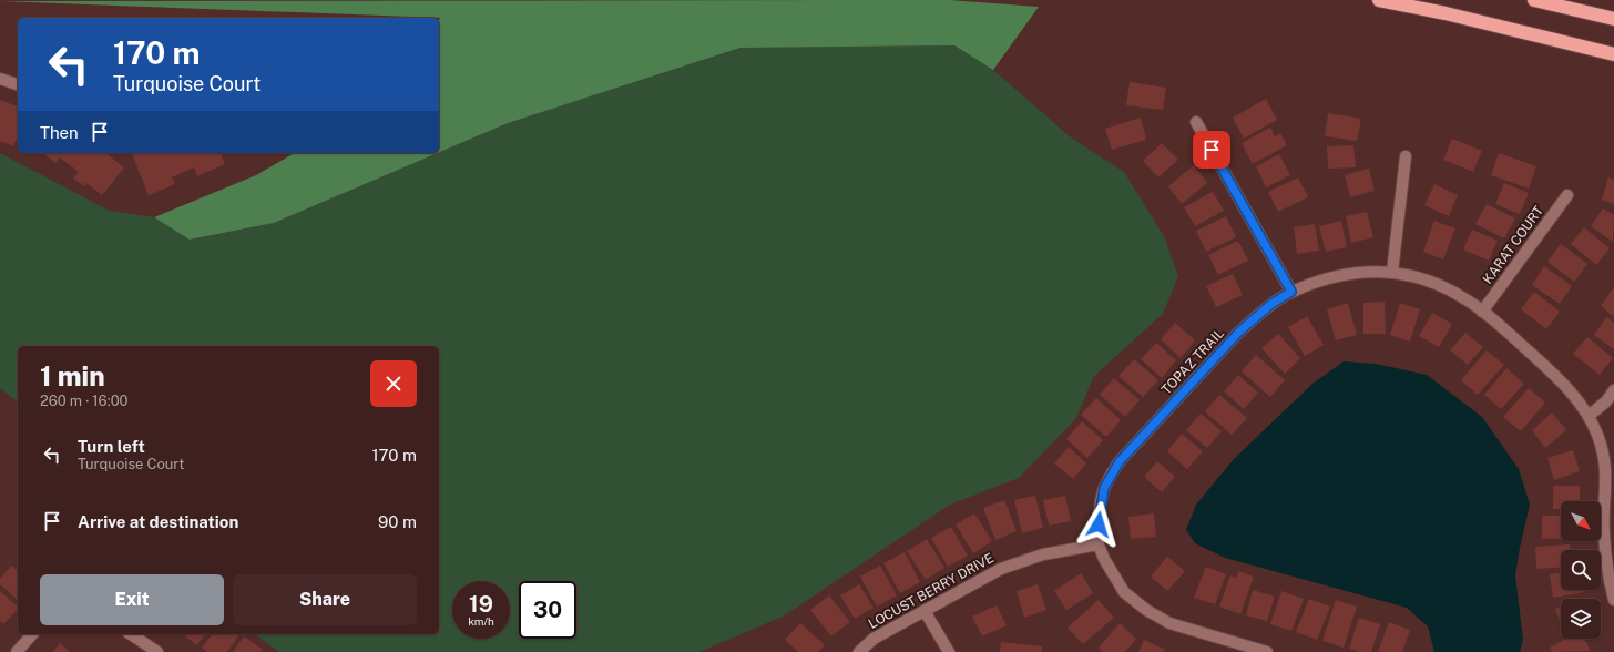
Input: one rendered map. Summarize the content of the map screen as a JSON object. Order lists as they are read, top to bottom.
{
  "streets": {
    "street": ["KARAT COURT", "TOPAZ TRAIL", "LOCUST BERRY DRIVE"]
  },
  "crossings": [
    ["KARAT COURT", "TOPAZ TRAIL"],
    ["TOPAZ TRAIL", "LOCUST BERRY DRIVE"]
  ],
  "north": "bottom right",
  "page": {
    "turn": ["170 m", "Turquoise Court"],
    "then": "Then",
    "heading": ["1 min", "260 m · 16:00"],
    "list": [
      {
        "name": "Turn left",
        "note": "Turquoise Court",
        "value": "170 m"
      },
      {
        "name": "Arrive at destination",
        "value": "90 m"
      }
    ],
    "buttons": ["Exit", "Share"],
    "speed": "19 km/h",
    "limit": "30"
  }
}
